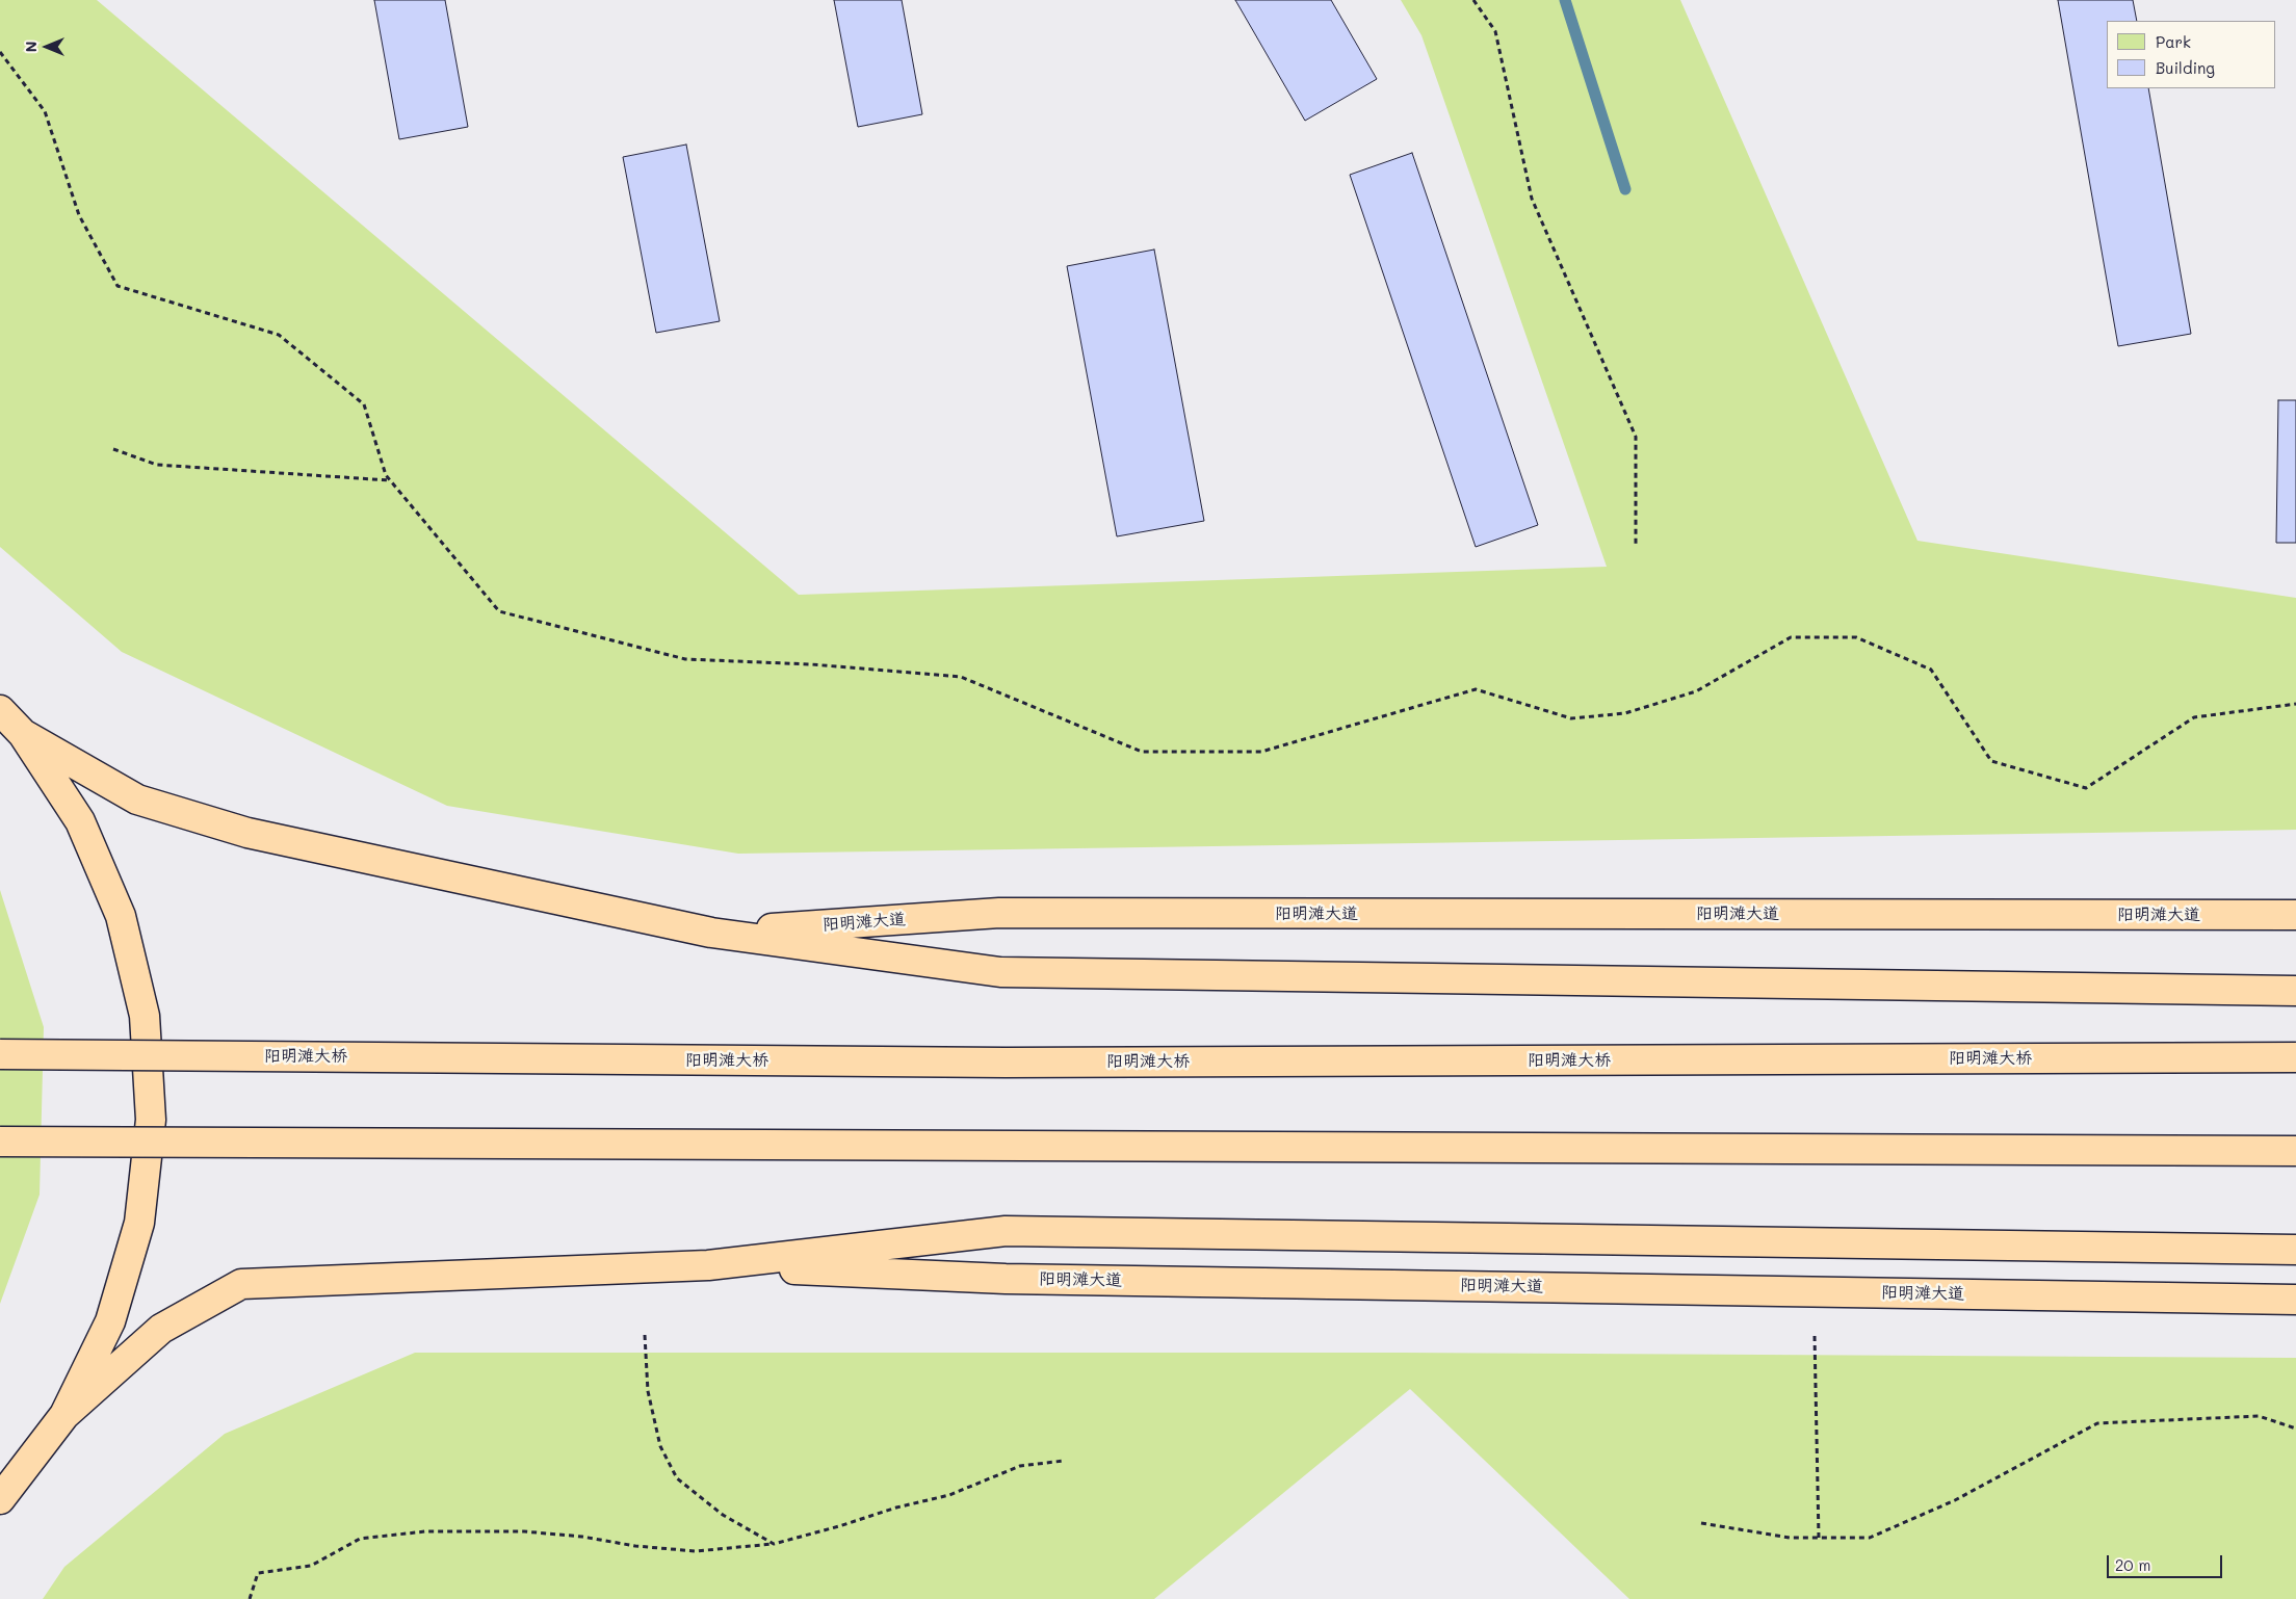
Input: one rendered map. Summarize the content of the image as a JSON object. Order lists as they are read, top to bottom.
{
  "streets": {
    "highway": ["阳明滩大道", "阳明滩大桥"]
  },
  "legend": ["Park", "Building"],
  "scale_bar": "20 m",
  "north": "left"
}
